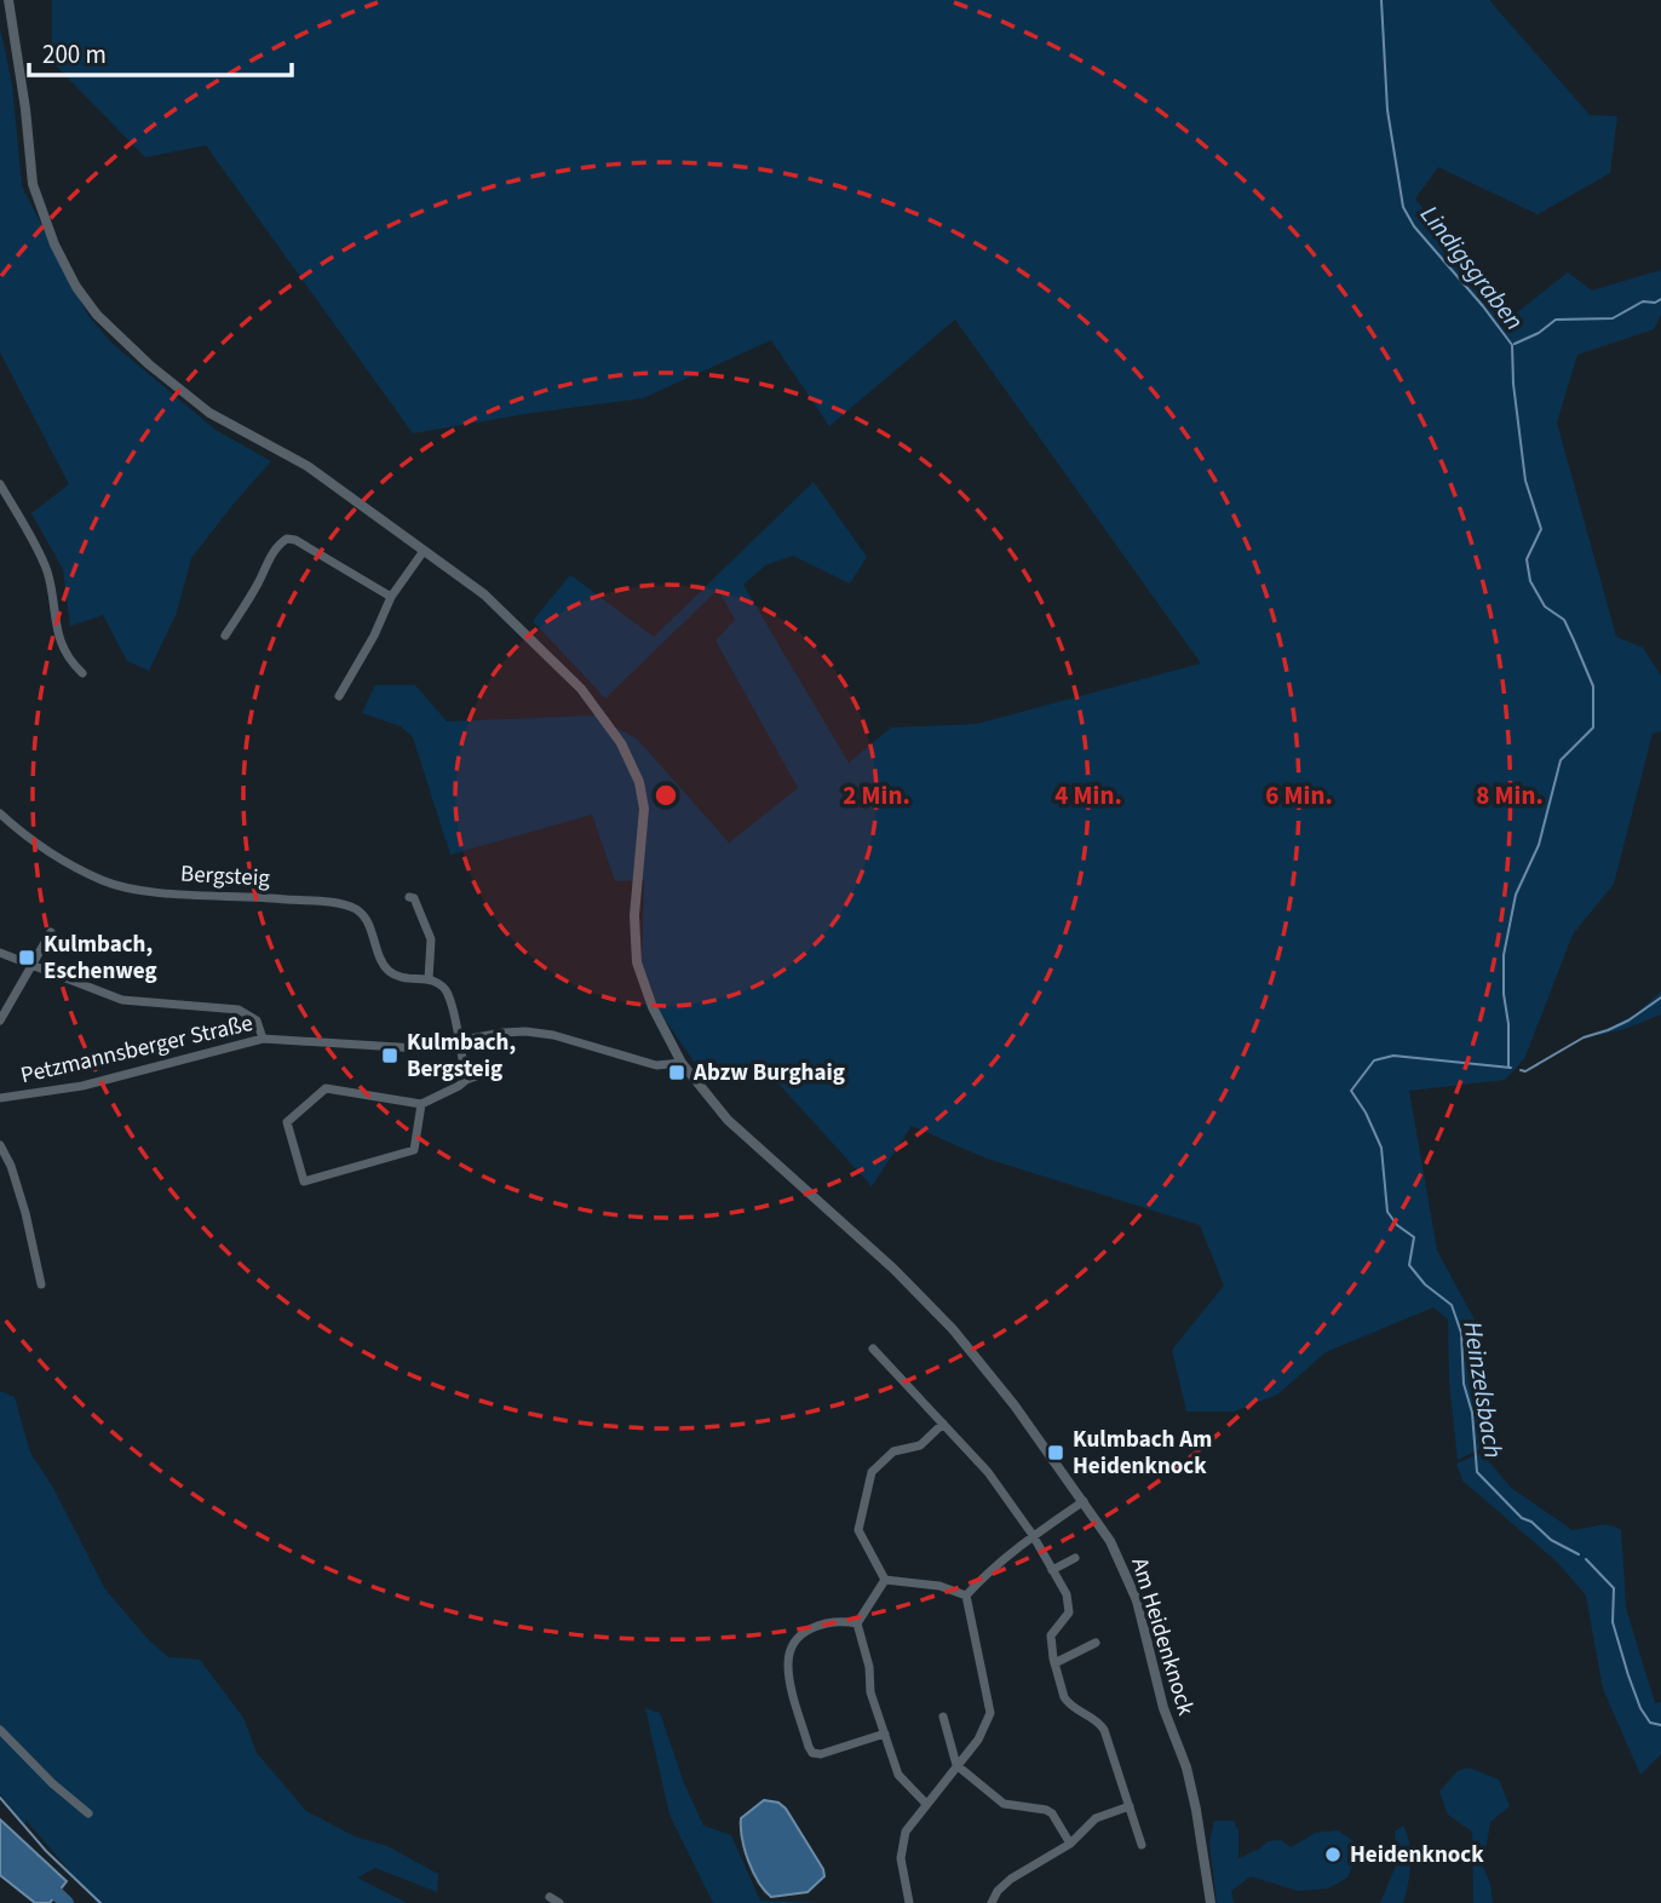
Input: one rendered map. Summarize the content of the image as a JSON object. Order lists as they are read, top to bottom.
{
  "streets": {
    "street": ["Bergsteig", "Petzmannsberger Straße", "Am Heidenknock"]
  },
  "crossings": [
    ["Petzmannsberger Straße", "Am Heidenknock"]
  ],
  "water": ["Lindigsgraben", "Heinzelsbach"],
  "places": {
    "transit": [
      "Kulmbach, Eschenweg",
      "Kulmbach, Bergsteig",
      "Abzw Burghaig",
      "Kulmbach Am Heidenknock"
    ],
    "other": ["Heidenknock"]
  },
  "scale_bar": "200 m",
  "rings": [
    "2 Min.",
    "4 Min.",
    "6 Min.",
    "8 Min."
  ]
}
